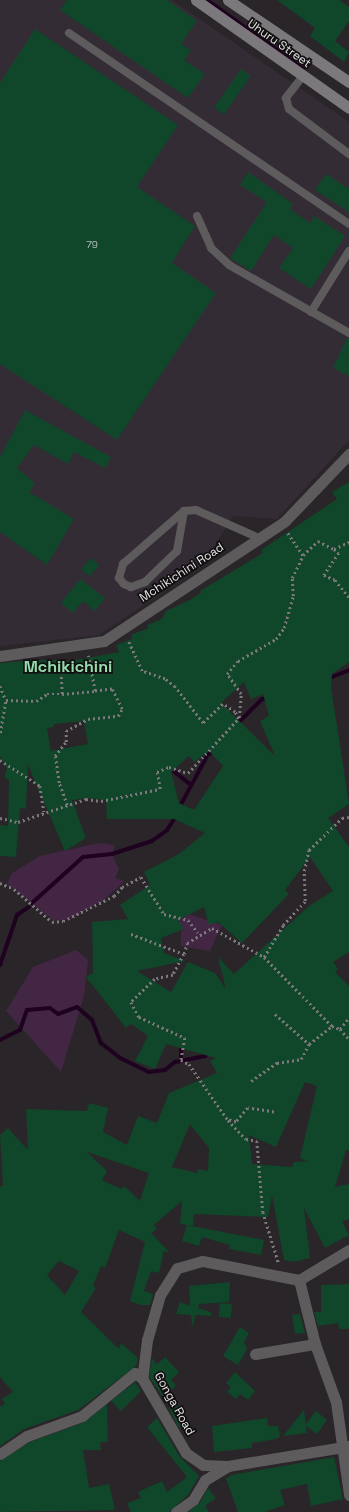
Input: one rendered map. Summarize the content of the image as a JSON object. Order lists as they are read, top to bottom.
{
  "streets": {
    "main road": ["Uhuru Street"],
    "street": ["Mchikichini Road", "Gonga Road"]
  },
  "districts": ["Mchikichini"],
  "house_numbers": ["79"]
}
